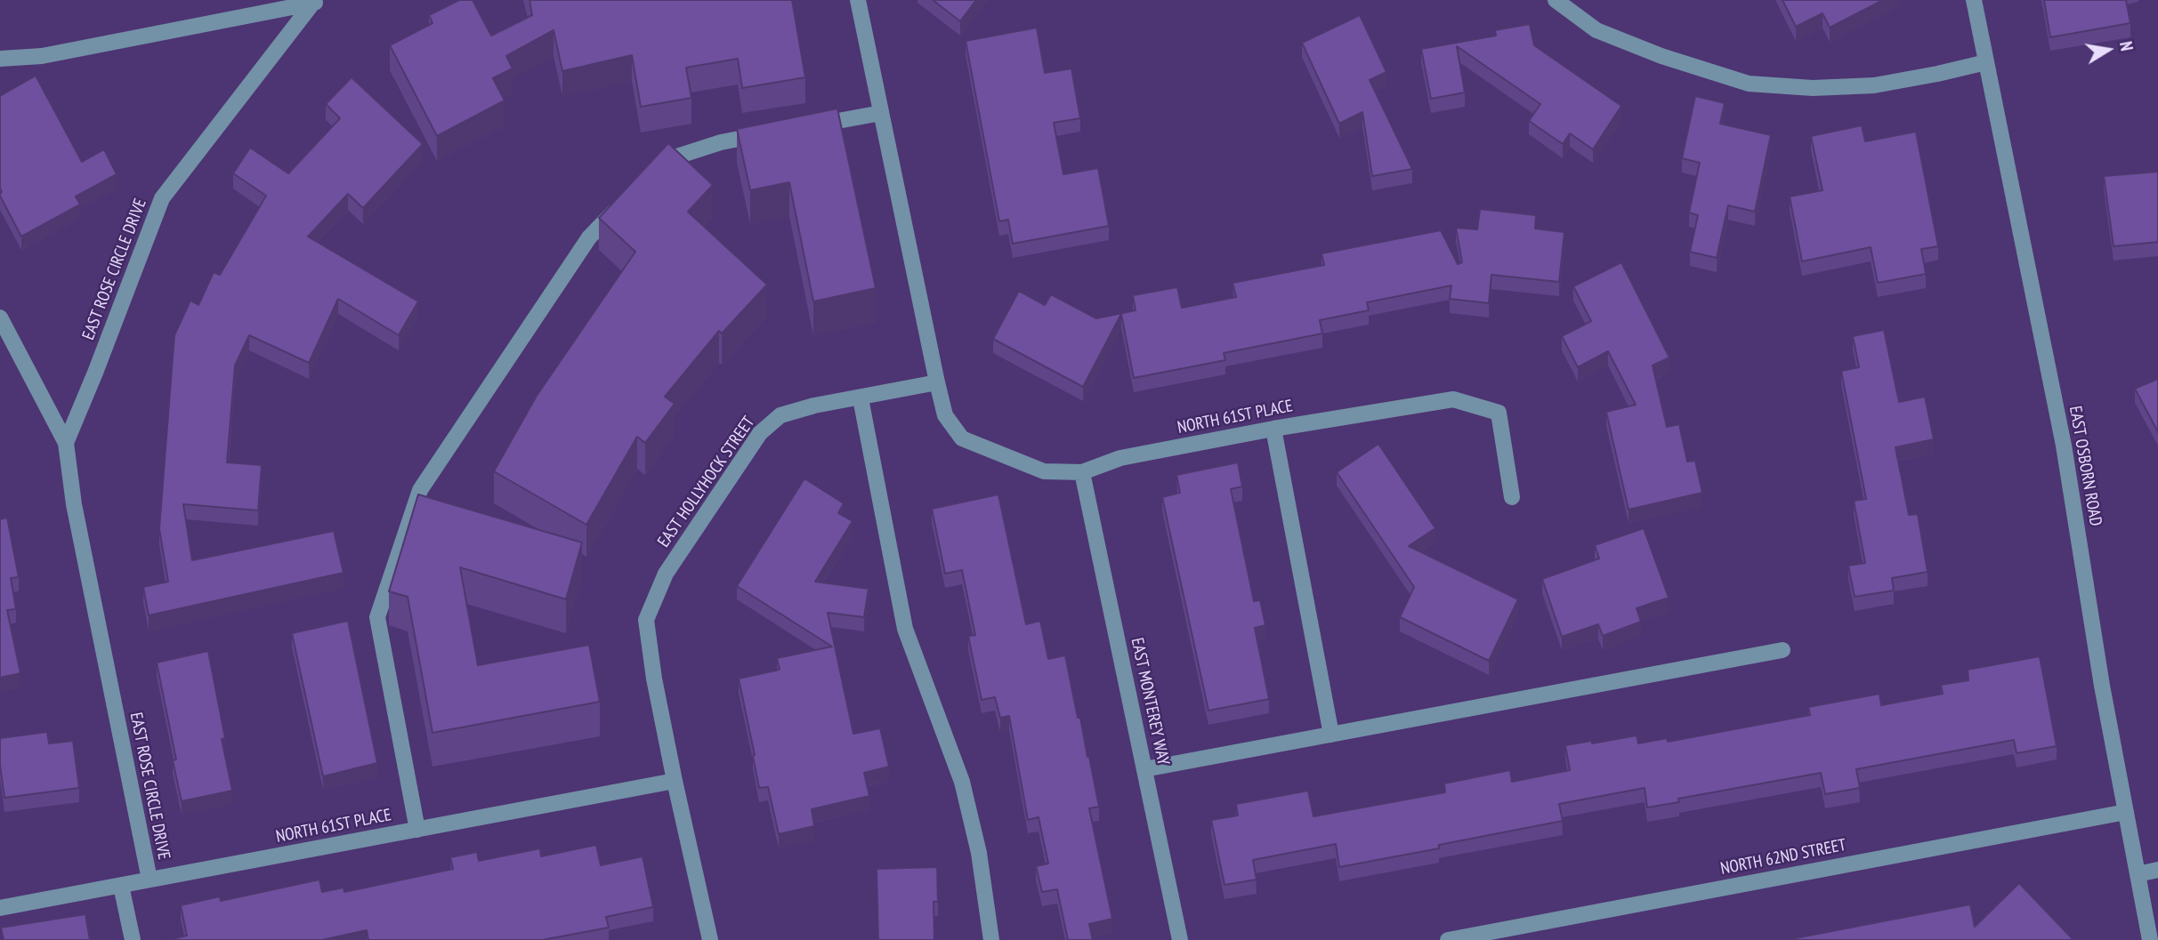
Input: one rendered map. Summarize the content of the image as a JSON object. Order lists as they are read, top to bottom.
{
  "streets": {
    "street": [
      "EAST ROSE CIRCLE DRIVE",
      "NORTH 61ST PLACE",
      "EAST OSBORN ROAD",
      "EAST HOLLYHOCK STREET",
      "EAST MONTEREY WAY",
      "NORTH 62ND STREET"
    ]
  },
  "crossings": [
    ["EAST ROSE CIRCLE DRIVE", "NORTH 61ST PLACE"],
    ["NORTH 61ST PLACE", "EAST HOLLYHOCK STREET"],
    ["NORTH 61ST PLACE", "EAST MONTEREY WAY"],
    ["EAST OSBORN ROAD", "NORTH 62ND STREET"]
  ],
  "north": "right"
}
